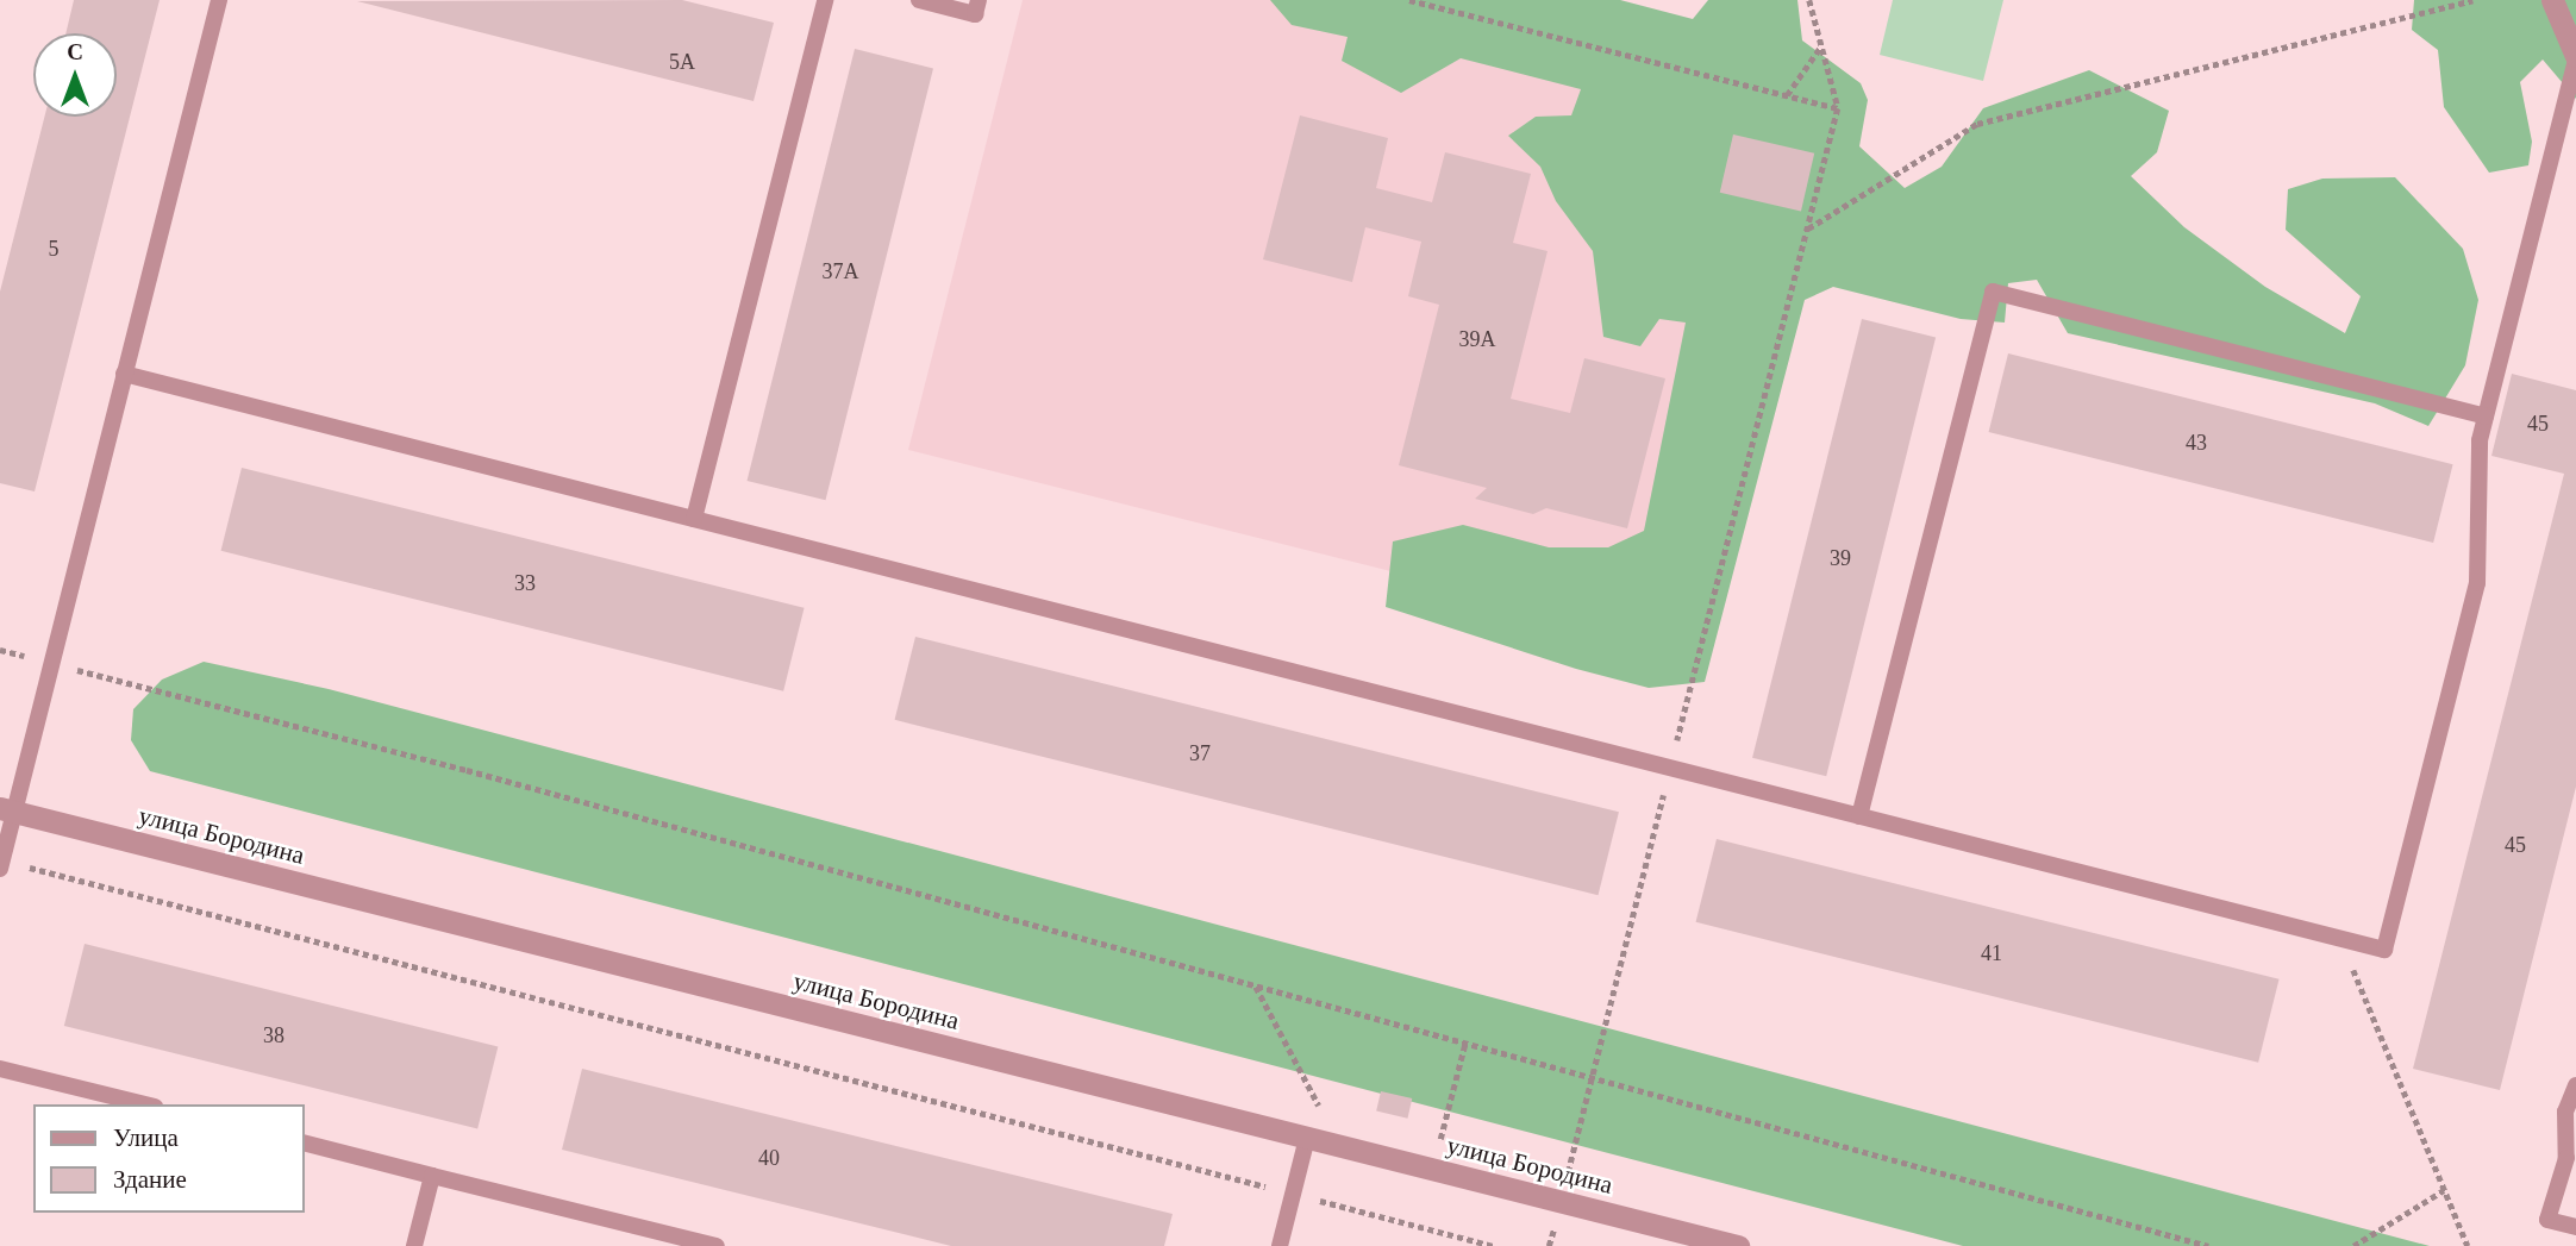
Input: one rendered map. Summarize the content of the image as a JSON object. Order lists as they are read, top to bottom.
{
  "streets": {
    "street": ["улица Бородина"]
  },
  "house_numbers": [
    "5А",
    "5",
    "37А",
    "39А",
    "45",
    "43",
    "39",
    "33",
    "37",
    "45",
    "41",
    "38",
    "40"
  ],
  "legend": ["Улица", "Здание"],
  "north": "top"
}
